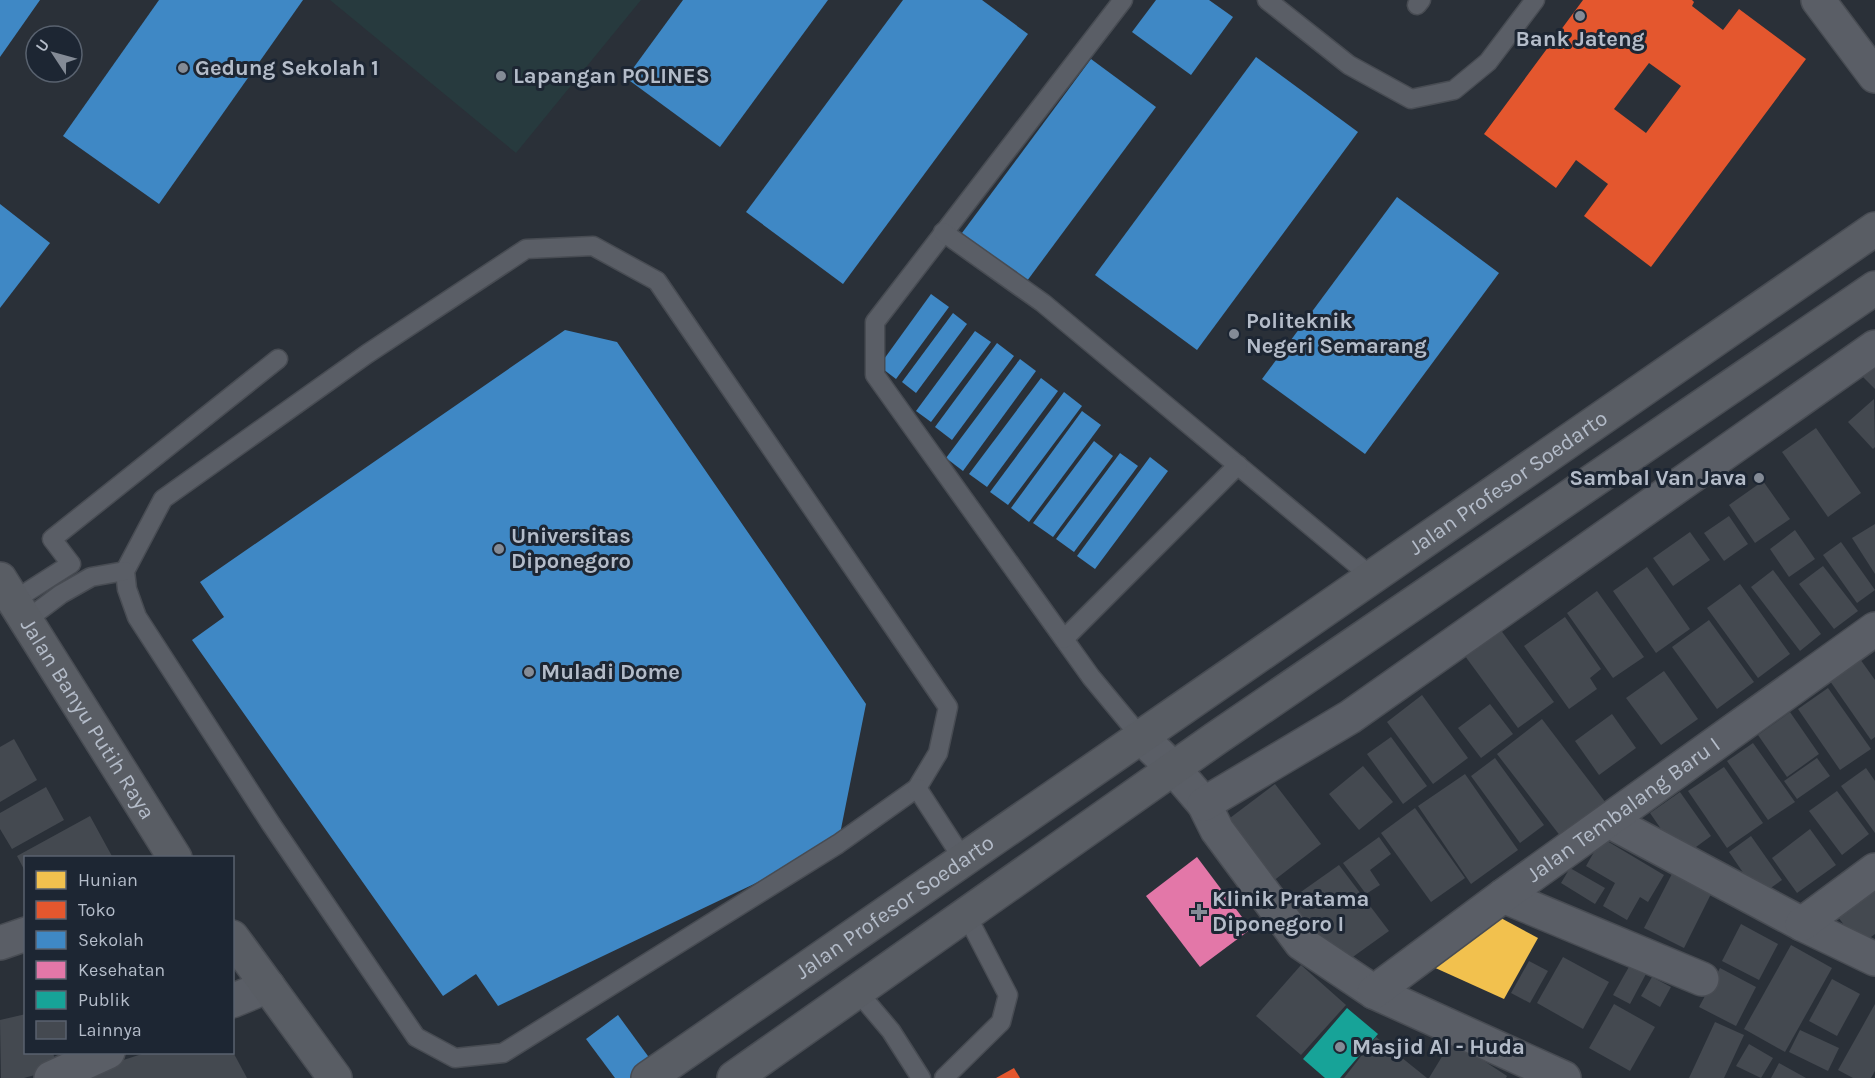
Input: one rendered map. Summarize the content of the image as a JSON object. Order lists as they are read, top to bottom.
{
  "streets": {
    "main road": ["Jalan Profesor Soedarto", "Jalan Banyu Putih Raya"],
    "street": ["Jalan Tembalang Baru I"]
  },
  "places": {
    "other": [
      "Bank Jateng",
      "Gedung Sekolah 1",
      "Lapangan POLINES",
      "Politeknik Negeri Semarang",
      "Sambal Van Java",
      "Universitas Diponegoro",
      "Muladi Dome",
      "Masjid Al - Huda"
    ],
    "health": ["Klinik Pratama Diponegoro I"]
  },
  "legend": [
    "Hunian",
    "Toko",
    "Sekolah",
    "Kesehatan",
    "Publik",
    "Lainnya"
  ],
  "north": "top left"
}
